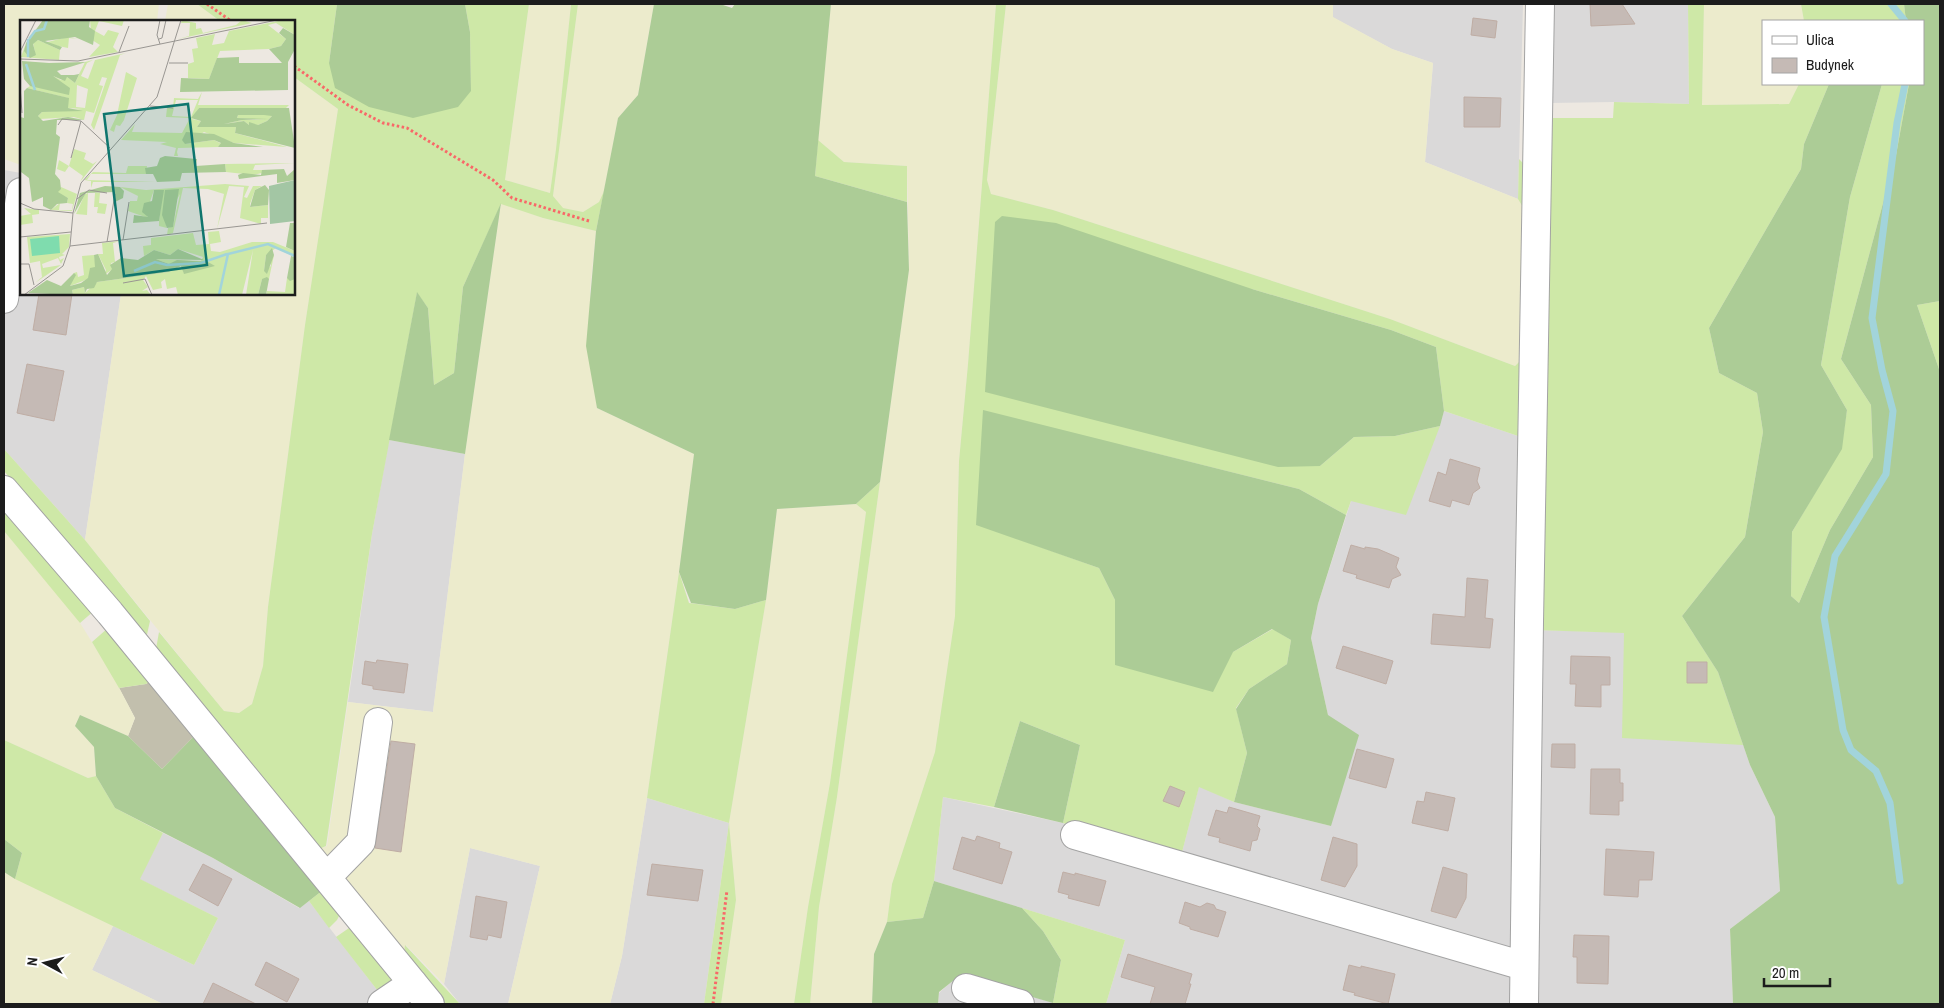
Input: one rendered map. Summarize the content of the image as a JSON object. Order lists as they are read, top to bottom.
{
  "legend": ["Ulica", "Budynek"],
  "scale_bar": "20 m",
  "north": "left"
}
